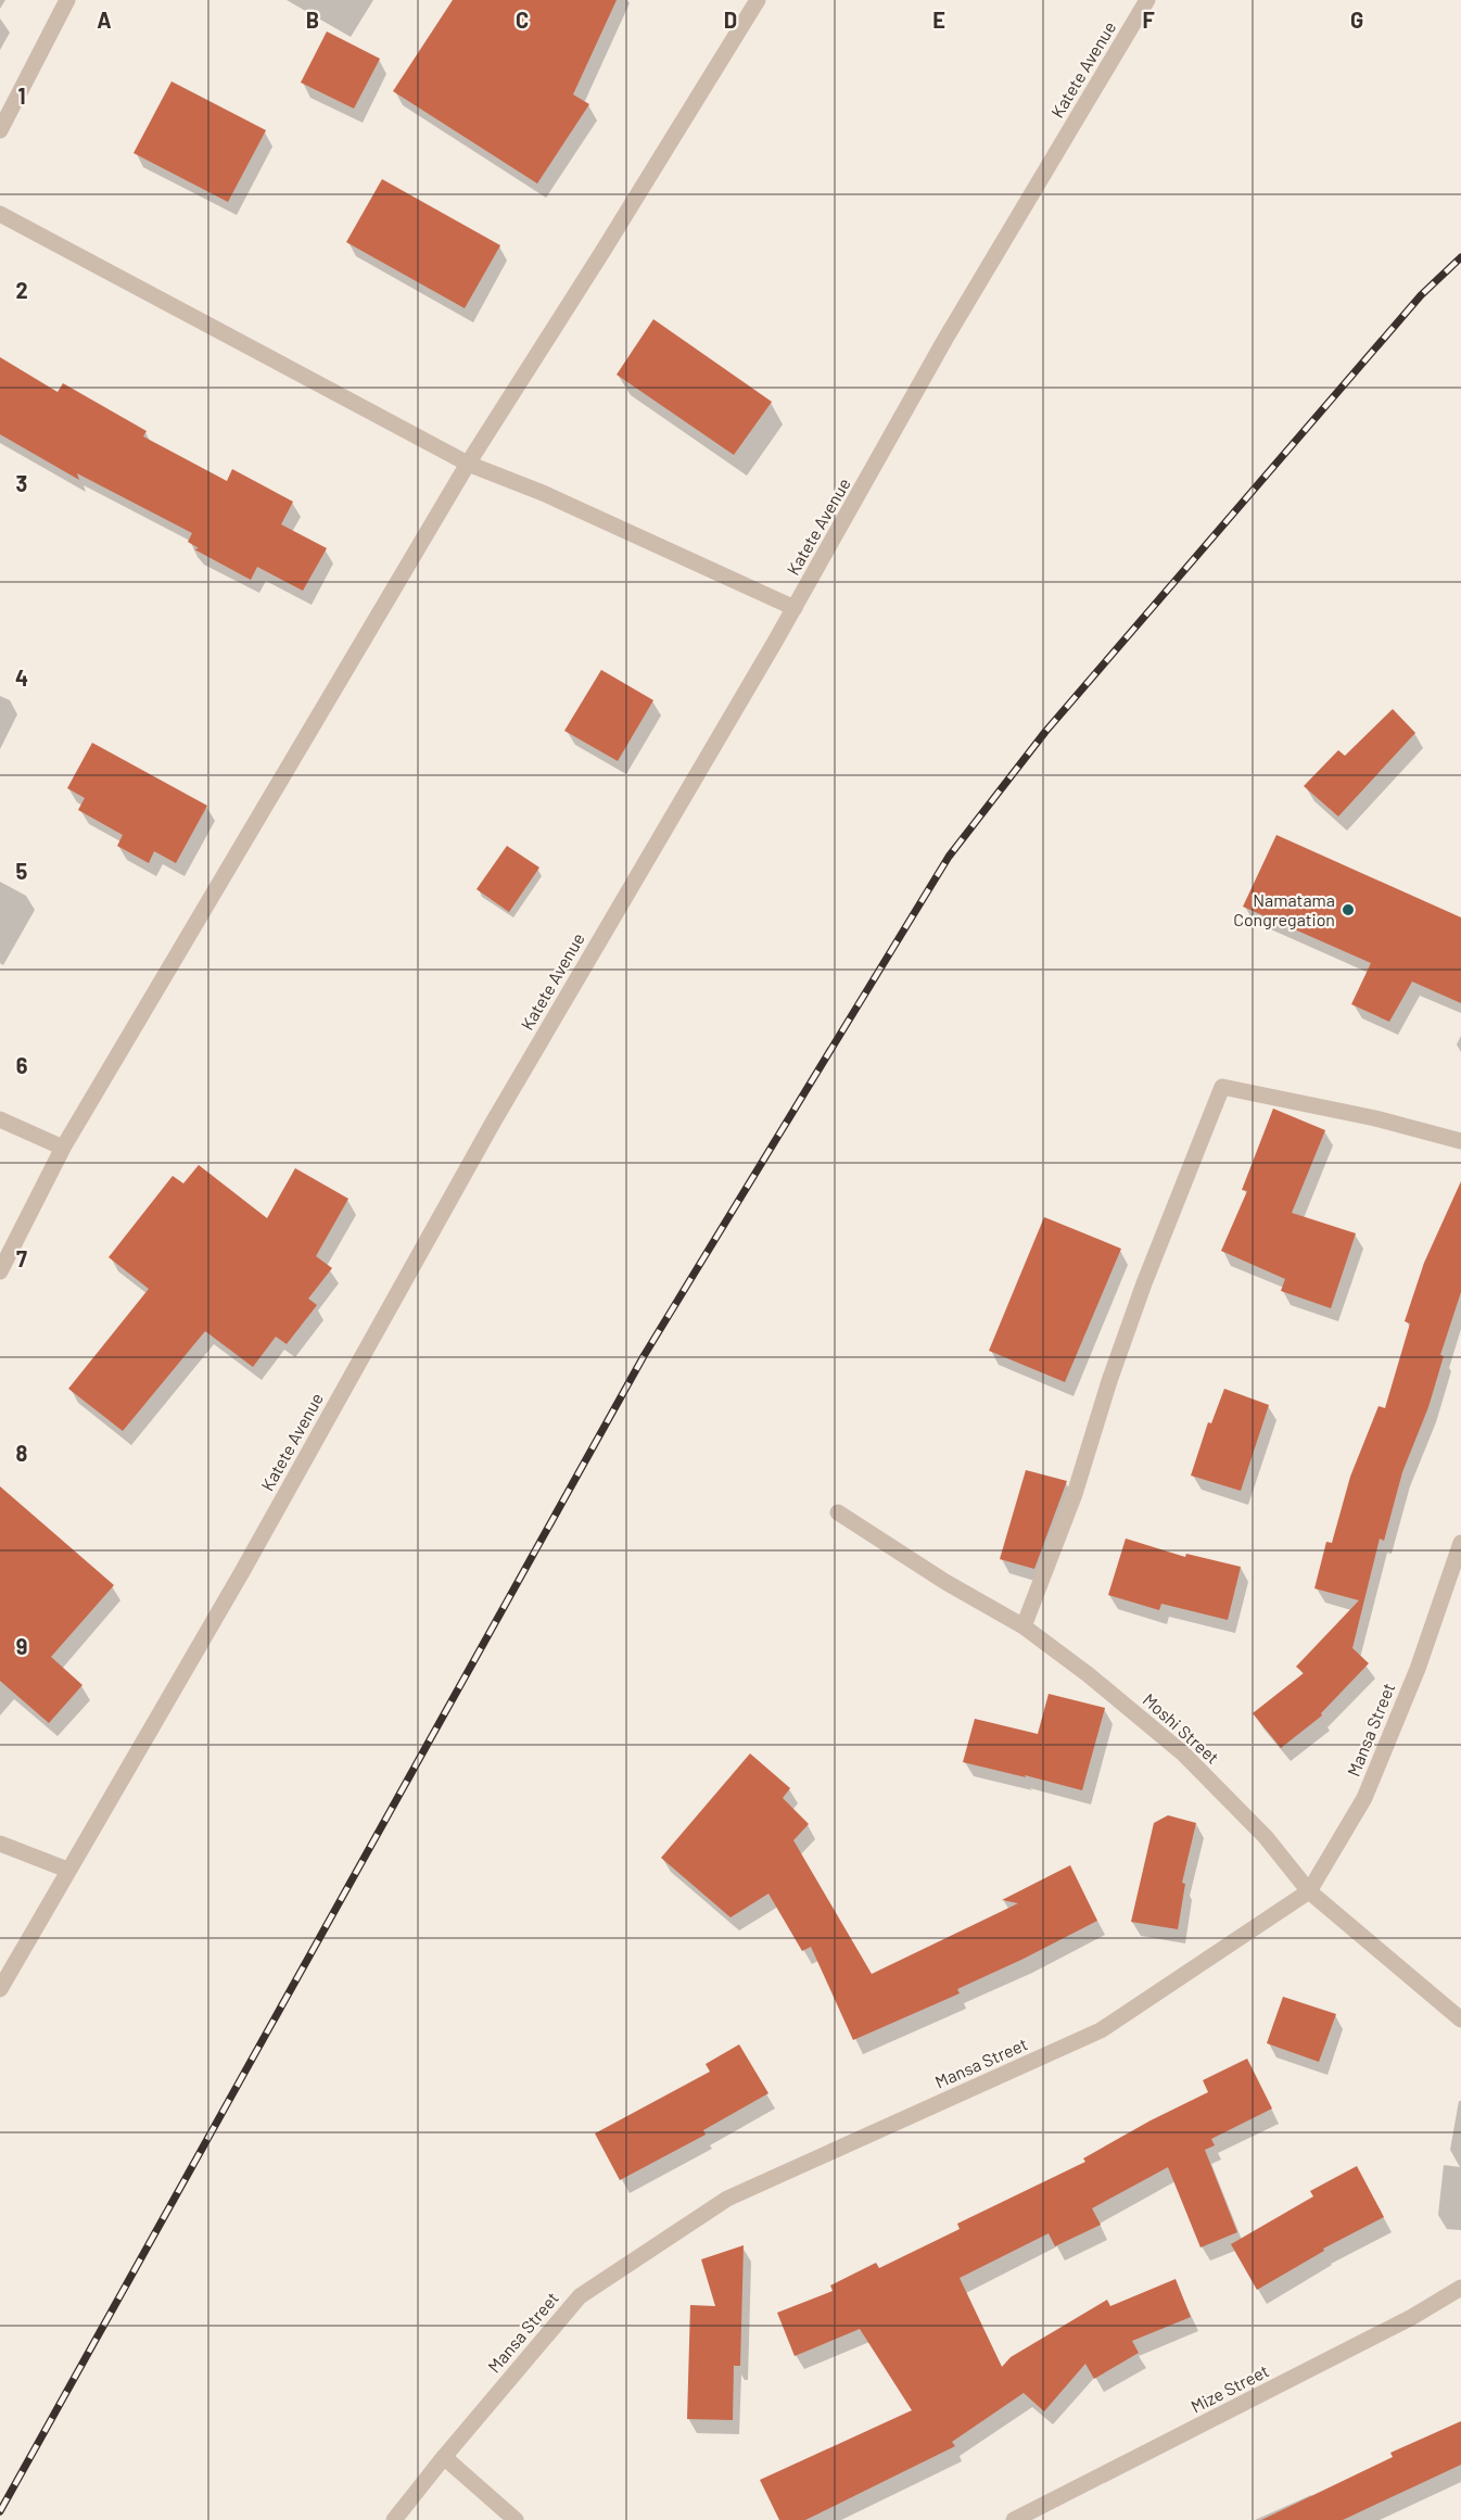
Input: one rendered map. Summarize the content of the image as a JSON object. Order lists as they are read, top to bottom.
{
  "streets": {
    "street": [
      "Katete Avenue",
      "Moshi Street",
      "Mansa Street",
      "Mize Street"
    ]
  },
  "crossings": [
    ["Moshi Street", "Mansa Street"]
  ],
  "places": ["Namatama Congregation"],
  "grid": {
    "columns": [
      "A",
      "B",
      "C",
      "D",
      "E",
      "F",
      "G"
    ],
    "rows": [
      "1",
      "2",
      "3",
      "4",
      "5",
      "6",
      "7",
      "8",
      "9"
    ]
  }
}
